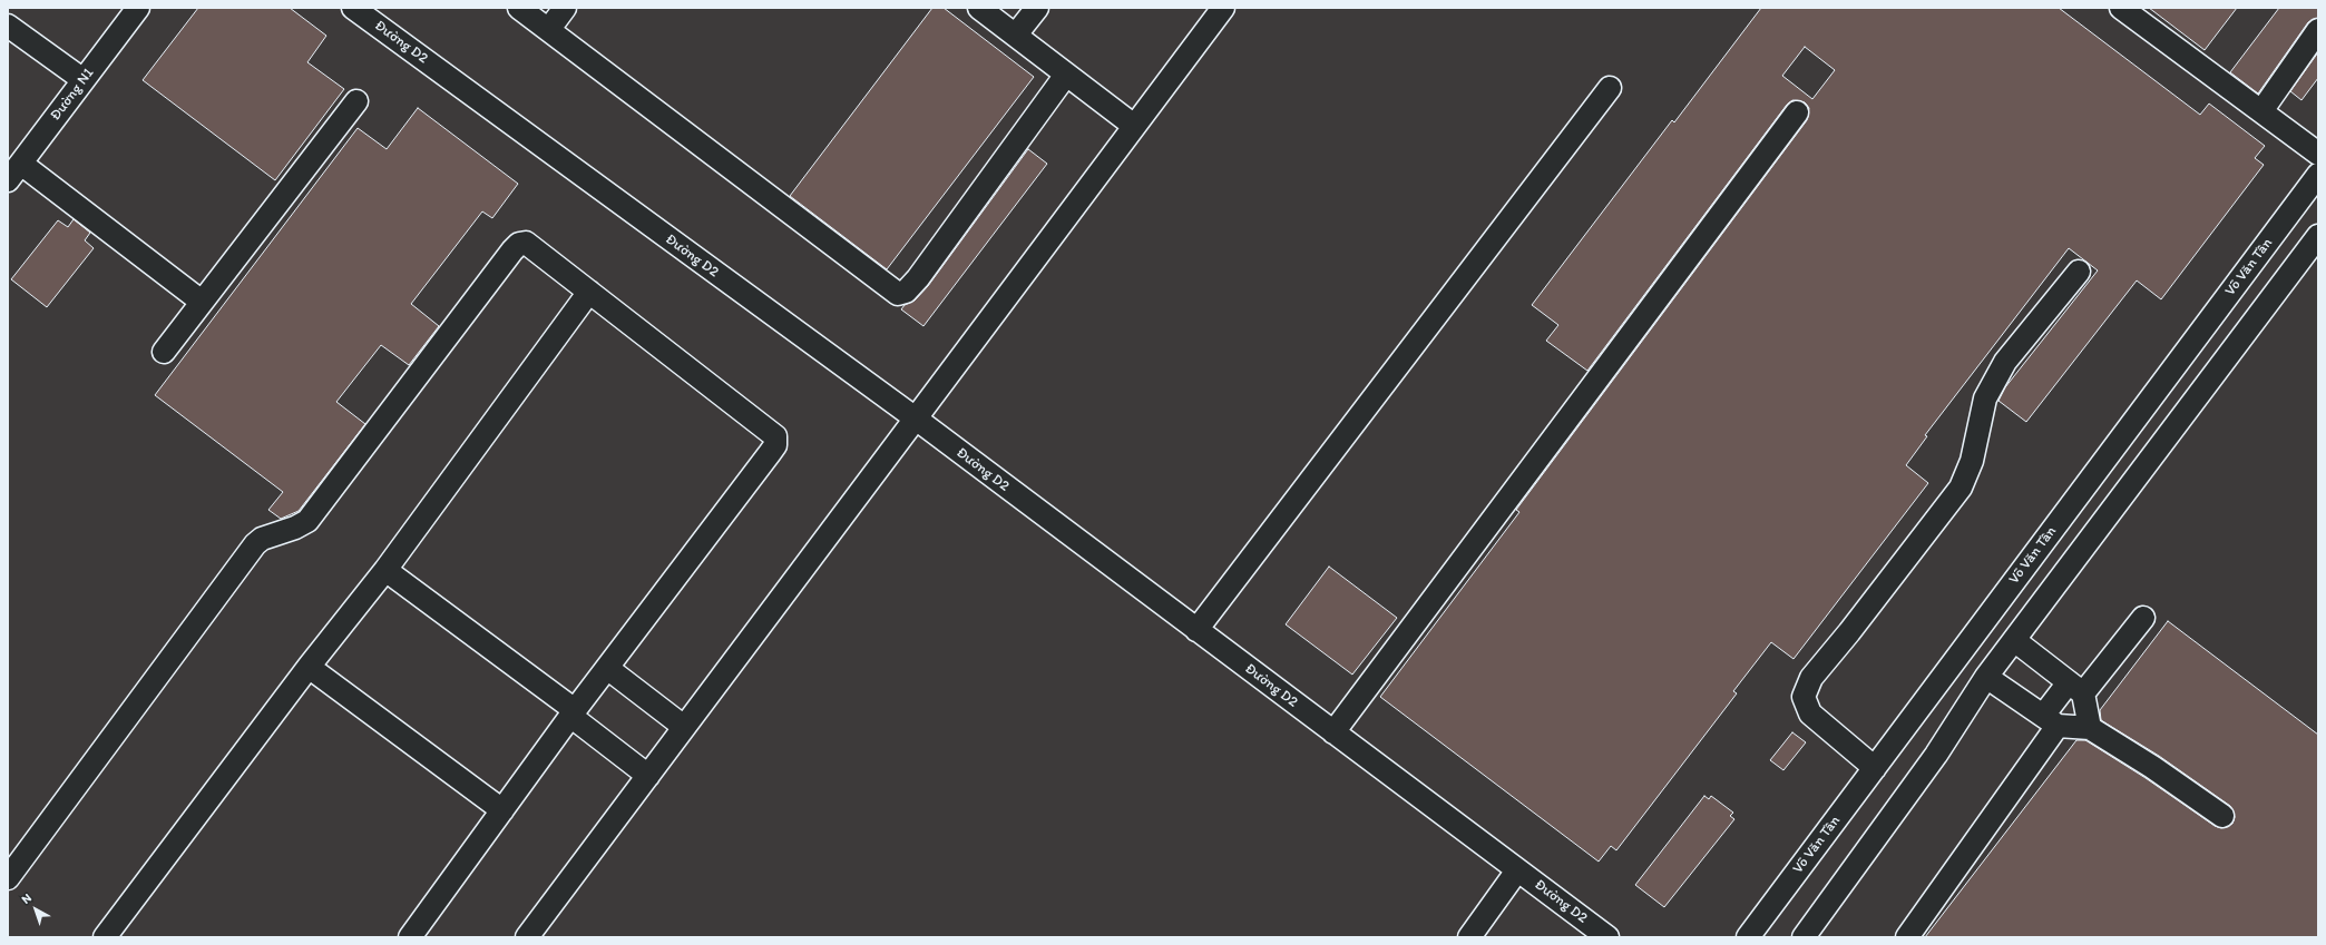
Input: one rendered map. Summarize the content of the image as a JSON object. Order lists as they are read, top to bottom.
{
  "streets": {
    "street": ["Đường D2", "Đường N1", "Võ Văn Tần"]
  },
  "north": "top left"
}
